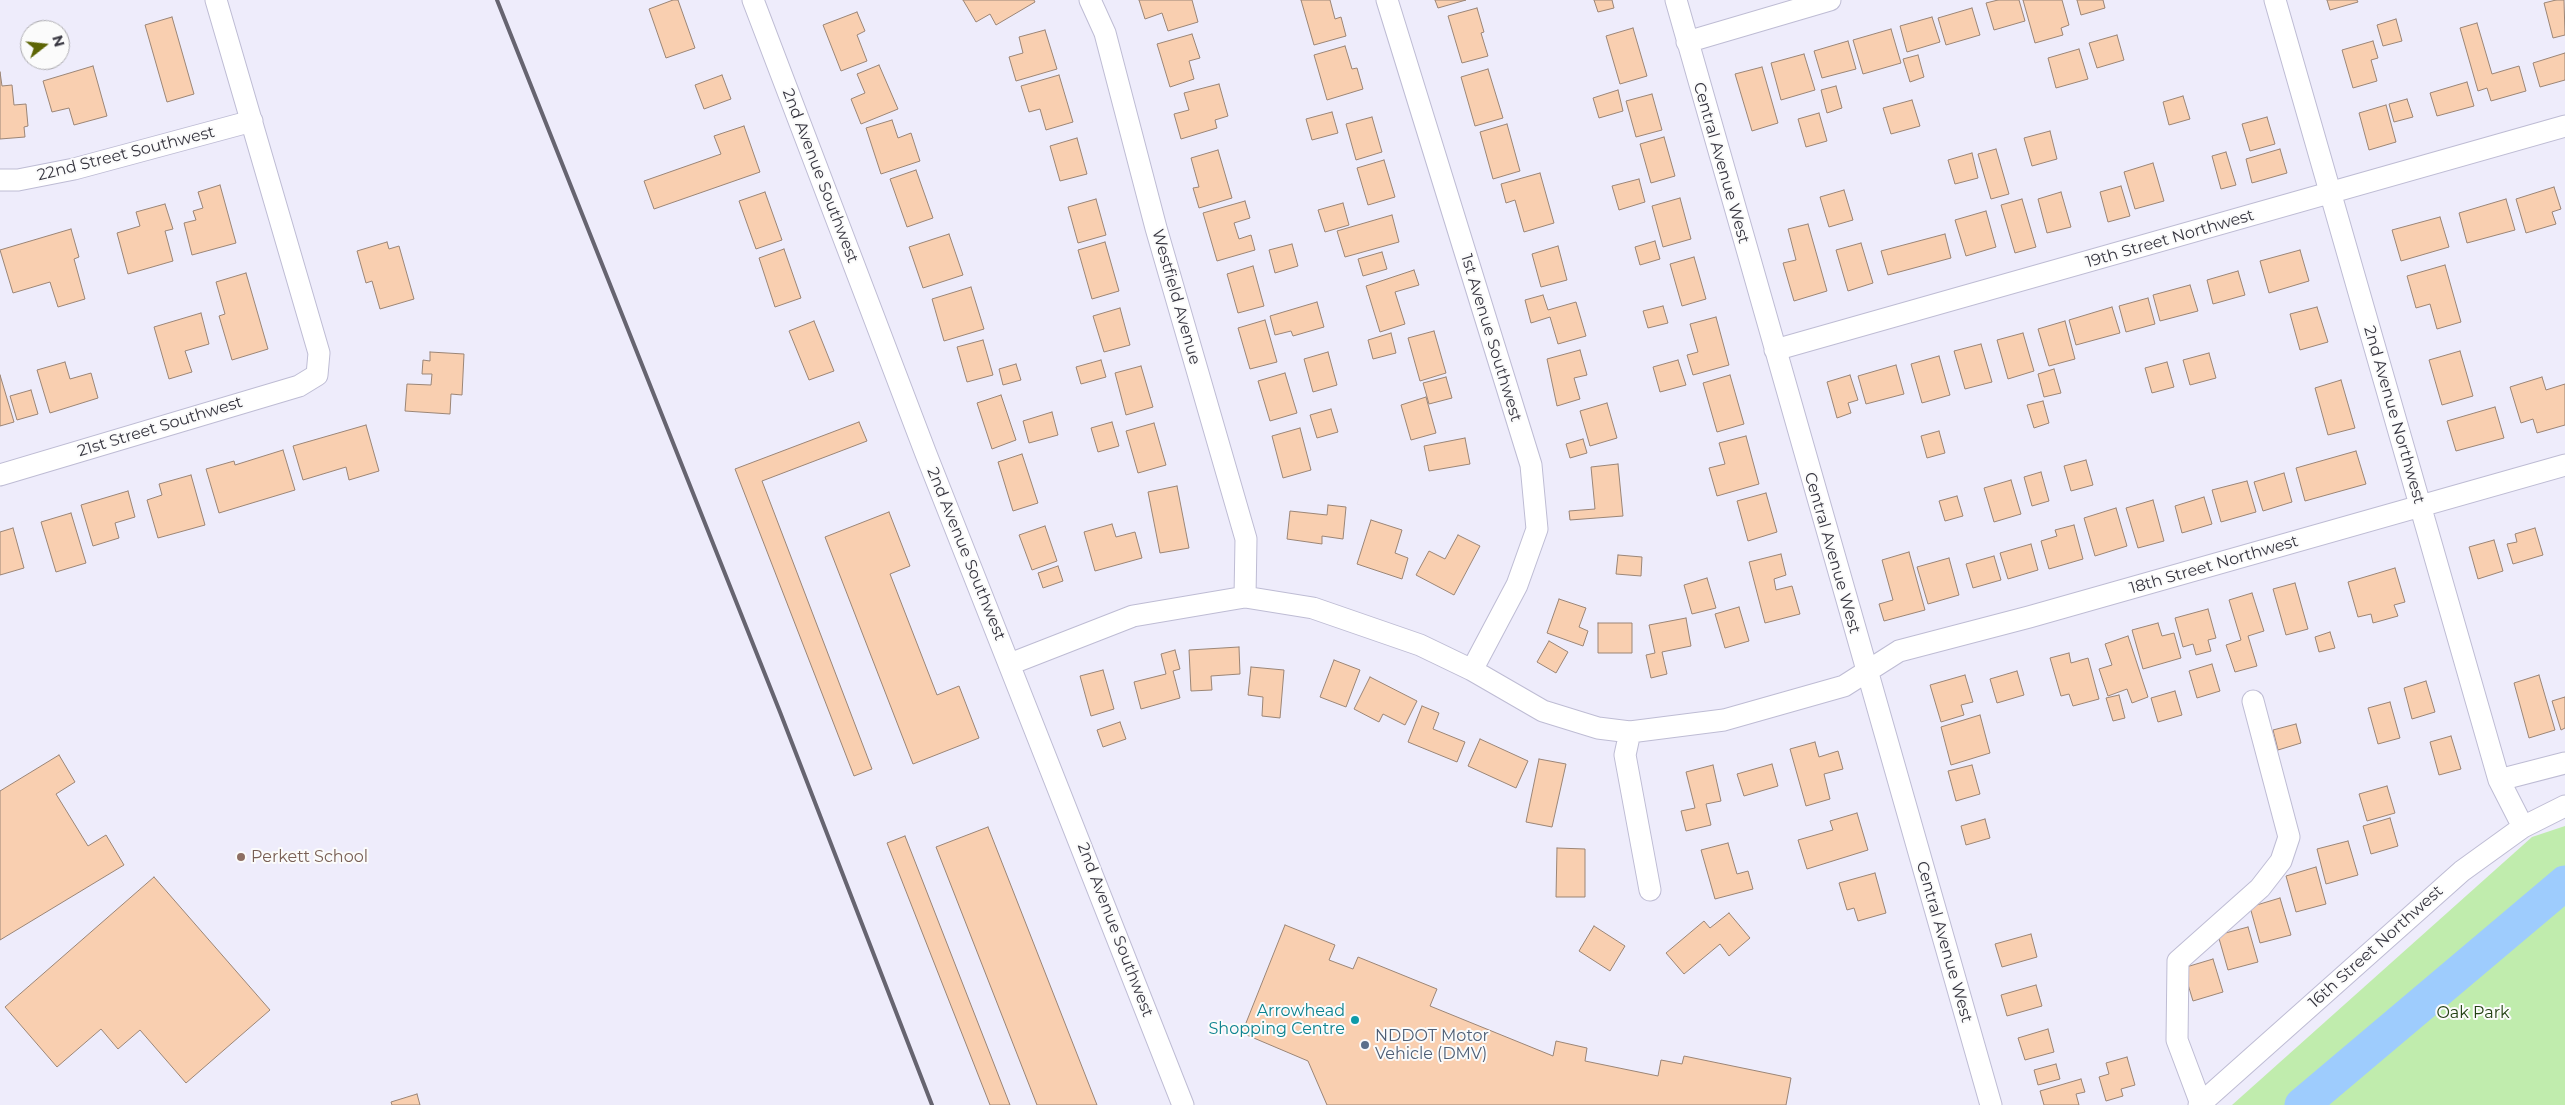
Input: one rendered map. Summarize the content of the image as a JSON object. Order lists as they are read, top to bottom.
{
  "streets": {
    "street": [
      "22nd Street Southwest",
      "Central Avenue West",
      "2nd Avenue Southwest",
      "19th Street Northwest",
      "Westfield Avenue",
      "1st Avenue Southwest",
      "2nd Avenue Northwest",
      "21st Street Southwest",
      "18th Street Northwest",
      "16th Street Northwest"
    ]
  },
  "crossings": [
    ["22nd Street Southwest", "21st Street Southwest"],
    ["Central Avenue West", "19th Street Northwest"],
    ["Central Avenue West", "18th Street Northwest"],
    ["2nd Avenue Southwest", "18th Street Northwest"],
    ["19th Street Northwest", "2nd Avenue Northwest"],
    ["Westfield Avenue", "18th Street Northwest"],
    ["1st Avenue Southwest", "18th Street Northwest"],
    ["2nd Avenue Northwest", "18th Street Northwest"],
    ["2nd Avenue Northwest", "16th Street Northwest"]
  ],
  "parks": ["Oak Park"],
  "places": ["Perkett School", "Arrowhead Shopping Centre", "NDDOT Motor Vehicle (DMV)"],
  "north": "right"
}
